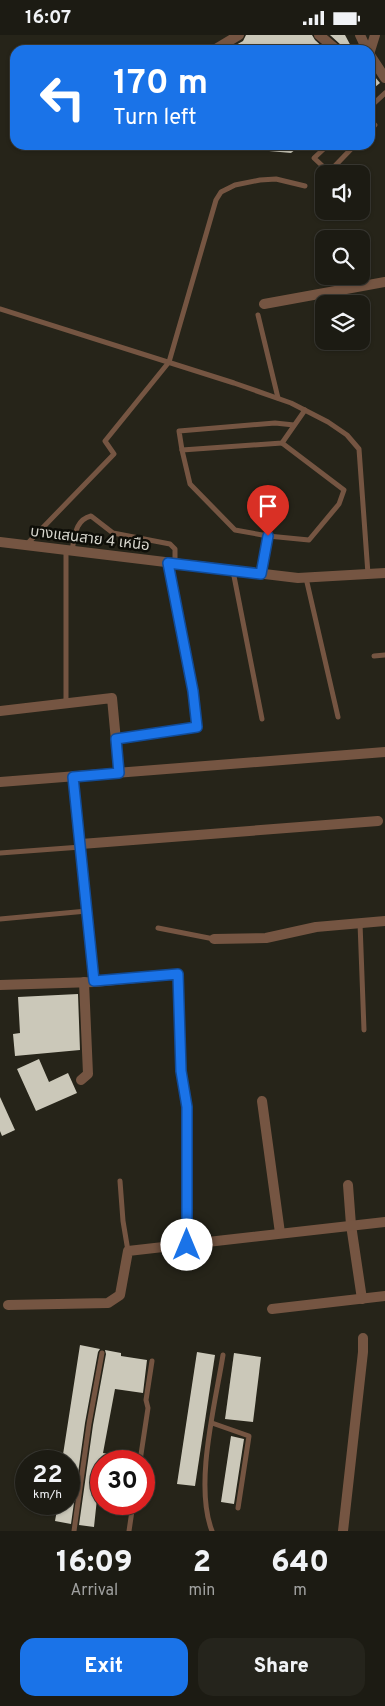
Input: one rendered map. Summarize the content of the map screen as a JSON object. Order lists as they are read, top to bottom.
{
  "streets": {
    "street": ["บางแสนสาย 4 เหนือ"]
  },
  "page": {
    "status": "16:07",
    "turn": ["170 m", "Turn left"],
    "speed": "22 km/h",
    "limit": "30",
    "eta": [
      "16:09",
      "Arrival",
      "2",
      "min",
      "640",
      "m"
    ],
    "buttons": ["Exit", "Share"]
  }
}
